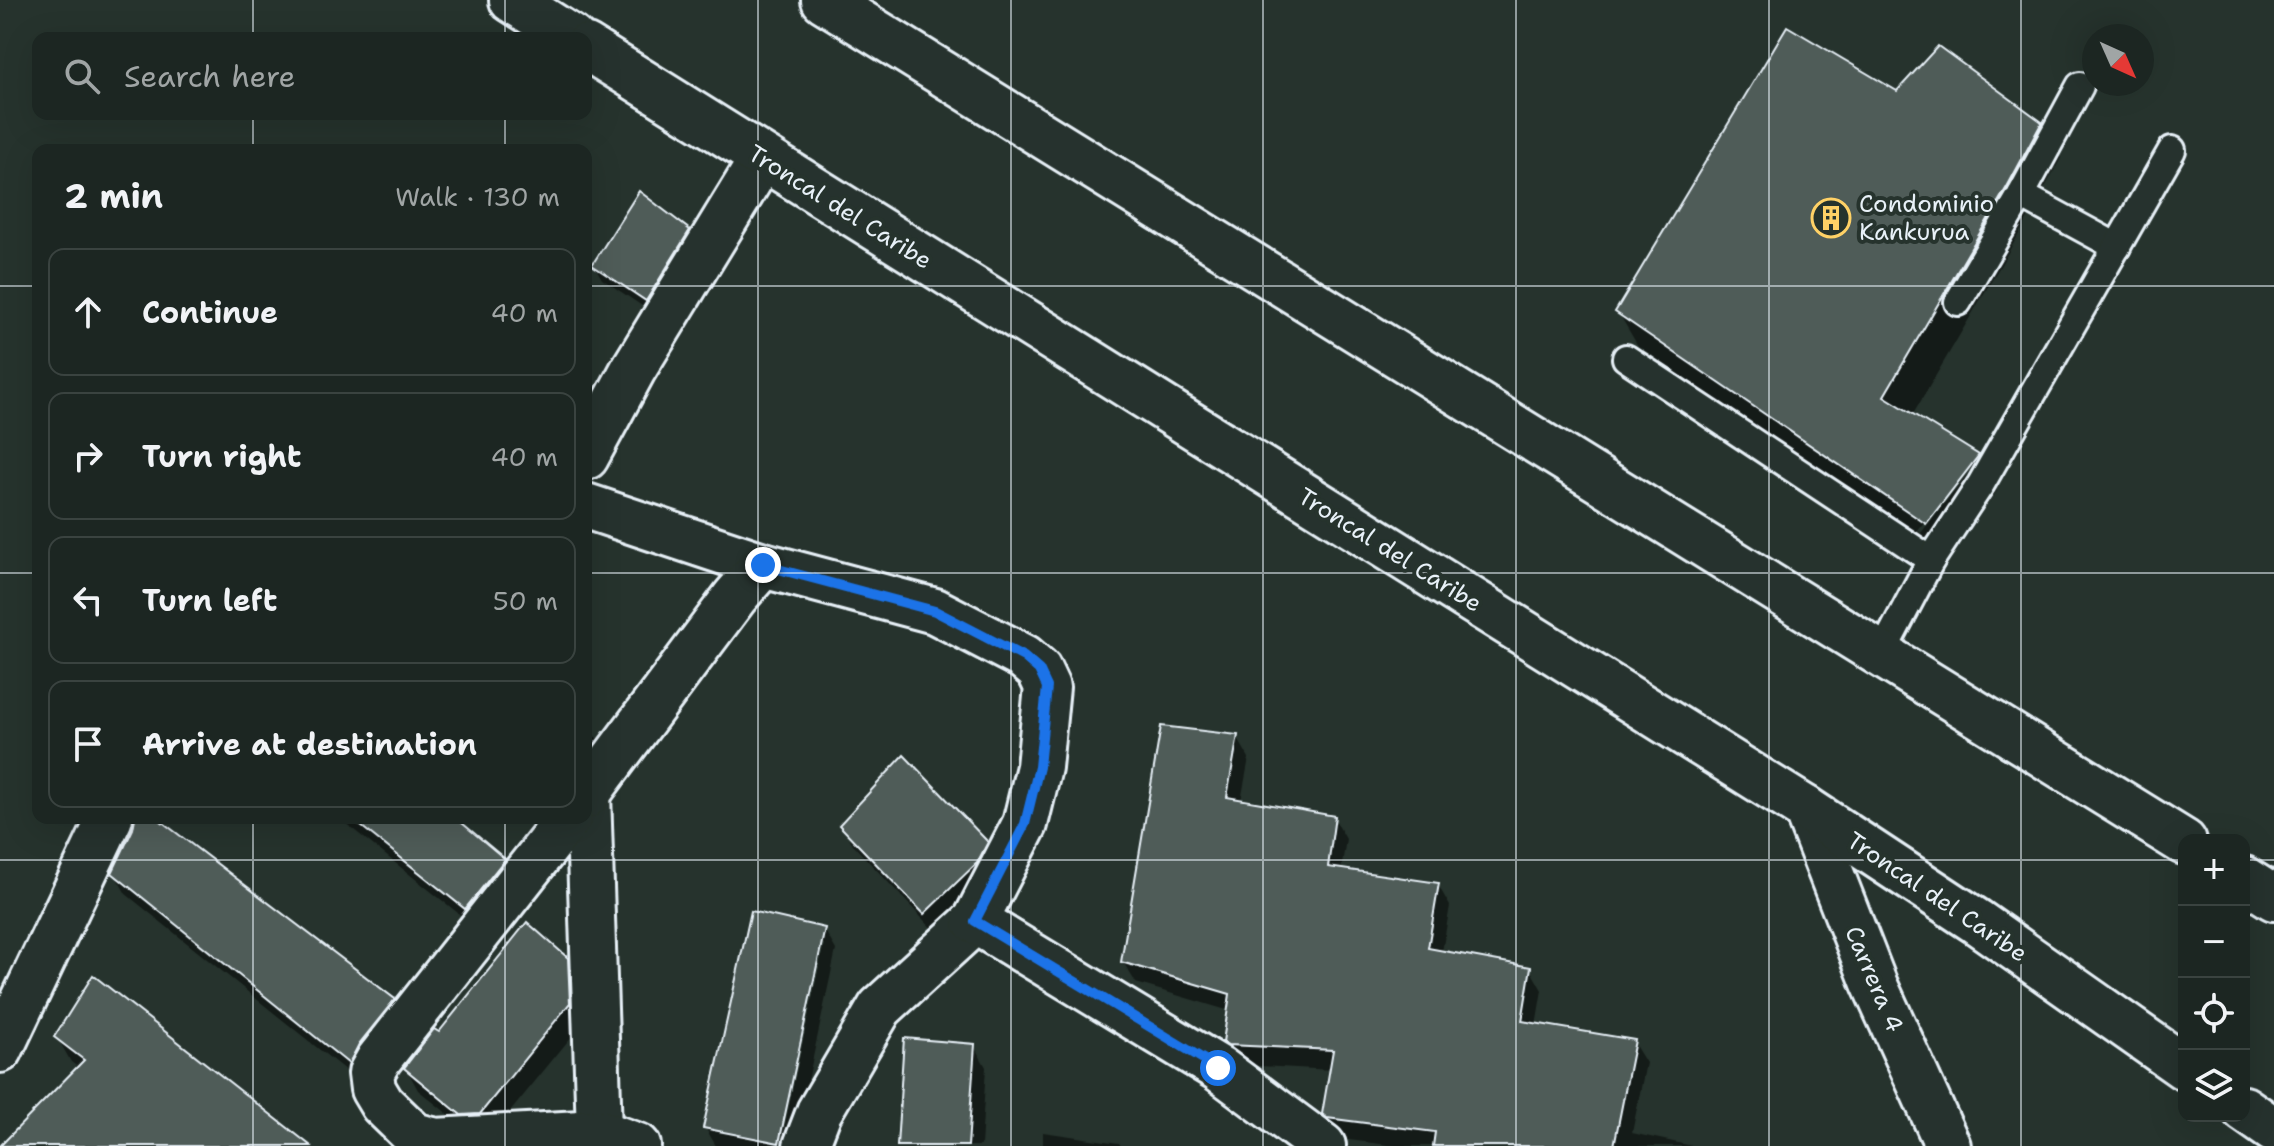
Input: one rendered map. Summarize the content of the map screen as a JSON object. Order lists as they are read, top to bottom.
{
  "streets": {
    "main road": ["Troncal del Caribe", "Carrera 4"]
  },
  "crossings": [
    ["Troncal del Caribe", "Carrera 4"]
  ],
  "places": {
    "building": ["Condominio Kankurua"]
  },
  "north": "bottom right",
  "page": {
    "search": "Search here",
    "heading": ["2 min", "Walk · 130 m"],
    "list": [
      ["Continue", "40 m"],
      ["Turn right", "40 m"],
      ["Turn left", "50 m"],
      "Arrive at destination"
    ],
    "map_buttons": ["+", "−"]
  }
}
